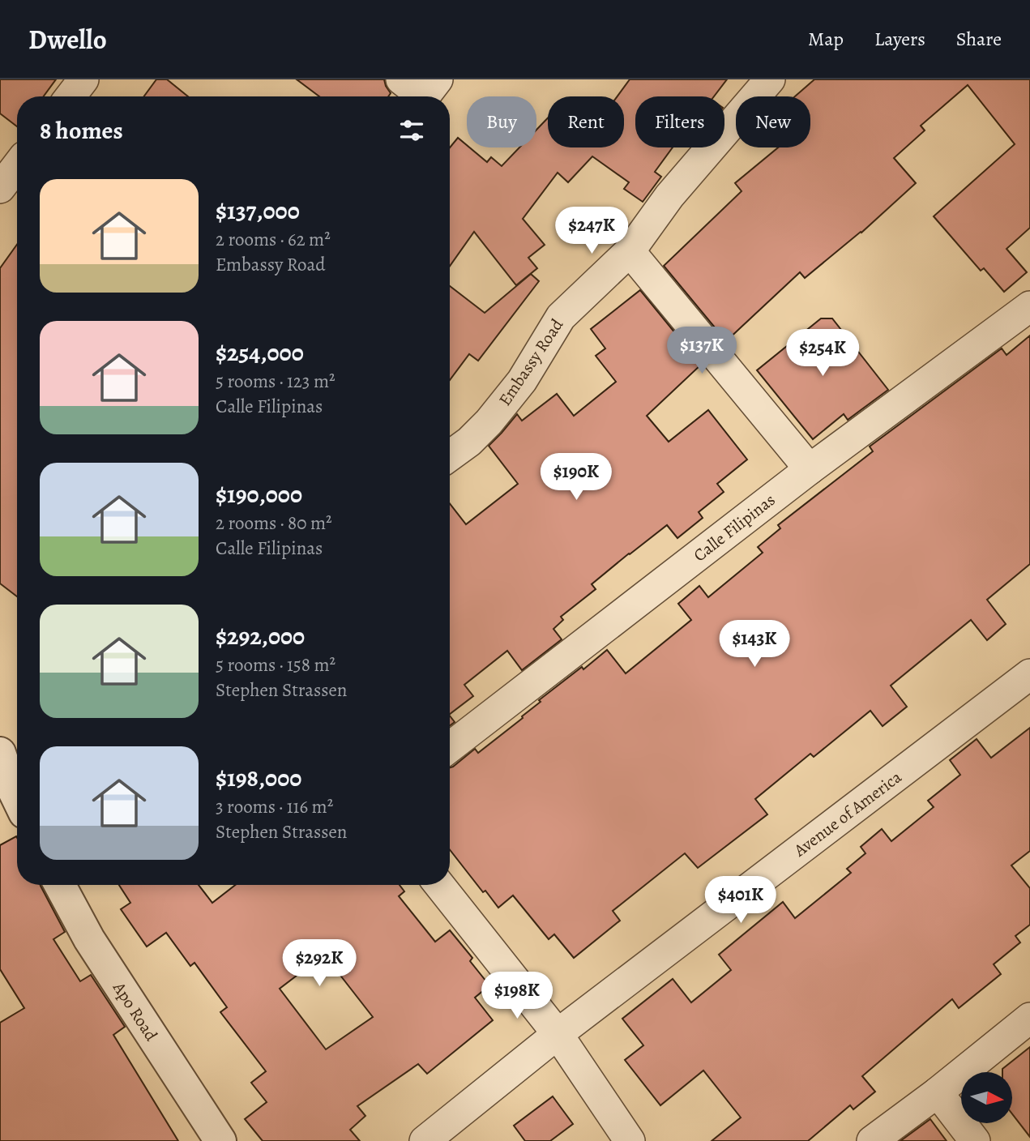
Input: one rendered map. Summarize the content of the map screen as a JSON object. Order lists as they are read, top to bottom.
{
  "streets": {
    "street": [
      "Embassy Road",
      "Calle Filipinas",
      "Avenue of America",
      "Apo Road"
    ]
  },
  "north": "right",
  "page": {
    "header": "Dwello",
    "nav": ["Map", "Layers", "Share"],
    "chip": [
      "Buy",
      "Rent",
      "Filters",
      "New"
    ],
    "heading": "8 homes",
    "list": [
      {
        "name": "$137,000",
        "note": "2 rooms · 62 m² · Embassy Road"
      },
      {
        "name": "$254,000",
        "note": "5 rooms · 123 m² · Calle Filipinas"
      },
      {
        "name": "$190,000",
        "note": "2 rooms · 80 m² · Calle Filipinas"
      },
      {
        "name": "$292,000",
        "note": "5 rooms · 158 m² · Stephen Strassen"
      },
      {
        "name": "$198,000",
        "note": "3 rooms · 116 m² · Stephen Strassen"
      }
    ],
    "price": [
      "$247K",
      "$137K",
      "$254K",
      "$190K",
      "$143K",
      "$401K",
      "$292K",
      "$198K"
    ]
  }
}
